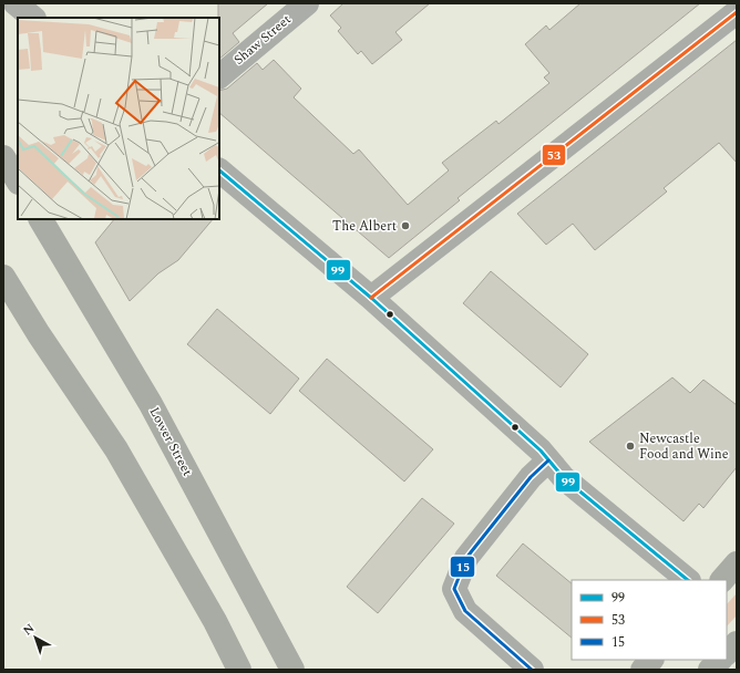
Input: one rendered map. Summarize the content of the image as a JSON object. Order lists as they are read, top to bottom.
{
  "streets": {
    "highway": ["Lower Street"],
    "street": ["Shaw Street"]
  },
  "places": ["The Albert", "Newcastle Food and Wine"],
  "lines": ["transit line 53", "transit line 99", "transit line 15"],
  "legend": ["99", "53", "15"],
  "north": "top left"
}
